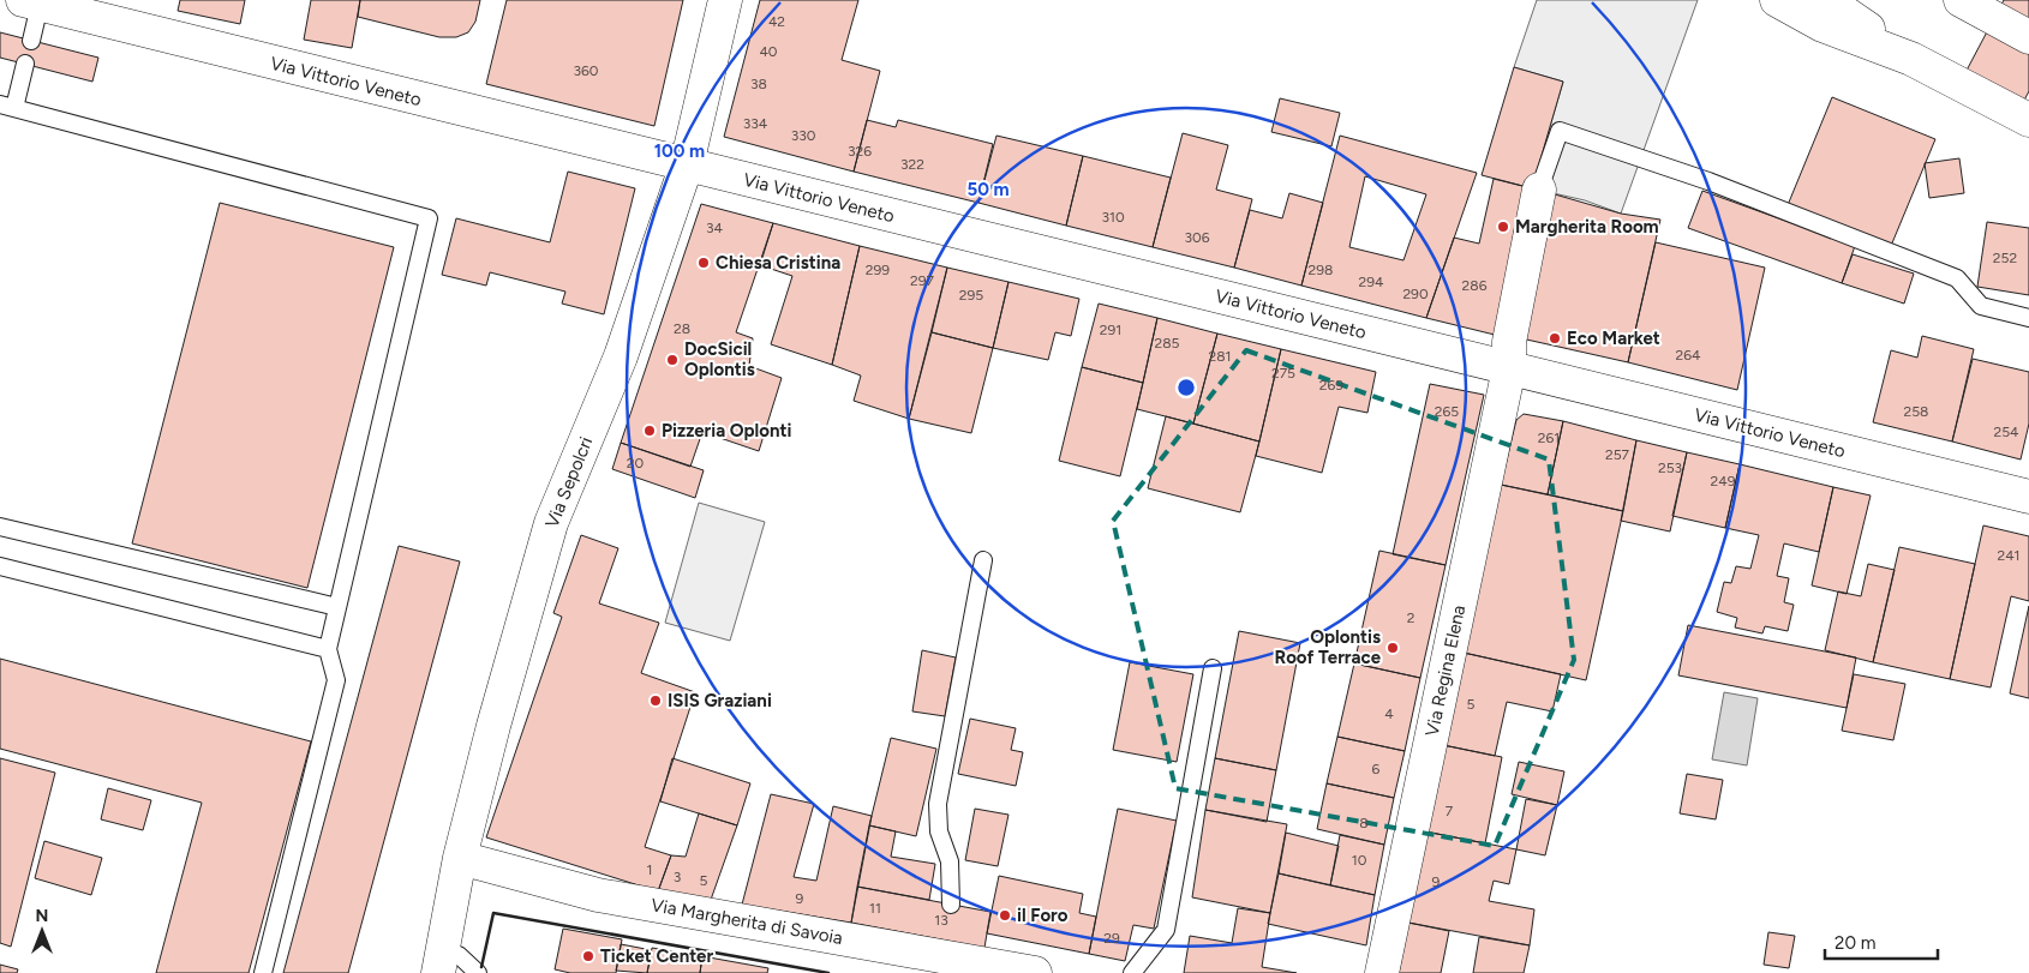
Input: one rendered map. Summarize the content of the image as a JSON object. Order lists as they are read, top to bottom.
{
  "streets": {
    "main road": [
      "Via Vittorio Veneto",
      "Via Sepolcri",
      "Via Regina Elena",
      "Via Margherita di Savoia"
    ]
  },
  "crossings": [
    ["Via Vittorio Veneto", "Via Sepolcri"],
    ["Via Vittorio Veneto", "Via Regina Elena"],
    ["Via Sepolcri", "Via Margherita di Savoia"]
  ],
  "places": [
    "Margherita Room",
    "Chiesa Cristina",
    "Eco Market",
    "DocSicil Oplontis",
    "Pizzeria Oplonti",
    "Oplontis Roof Terrace",
    "ISIS Graziani",
    "il Foro",
    "Ticket Center"
  ],
  "house_numbers": [
    "42",
    "40",
    "360",
    "38",
    "334",
    "330",
    "326",
    "322",
    "310",
    "34",
    "306",
    "252",
    "299",
    "298",
    "297",
    "294",
    "286",
    "290",
    "295",
    "28",
    "291",
    "285",
    "264",
    "281",
    "275",
    "269",
    "265",
    "258",
    "254",
    "261",
    "257",
    "20",
    "253",
    "249",
    "241",
    "2",
    "5",
    "4",
    "6",
    "7",
    "8",
    "10",
    "1",
    "3",
    "5",
    "9",
    "9",
    "11",
    "13",
    "29"
  ],
  "scale_bar": "20 m",
  "north": "top",
  "rings": ["100 m", "50 m"]
}
